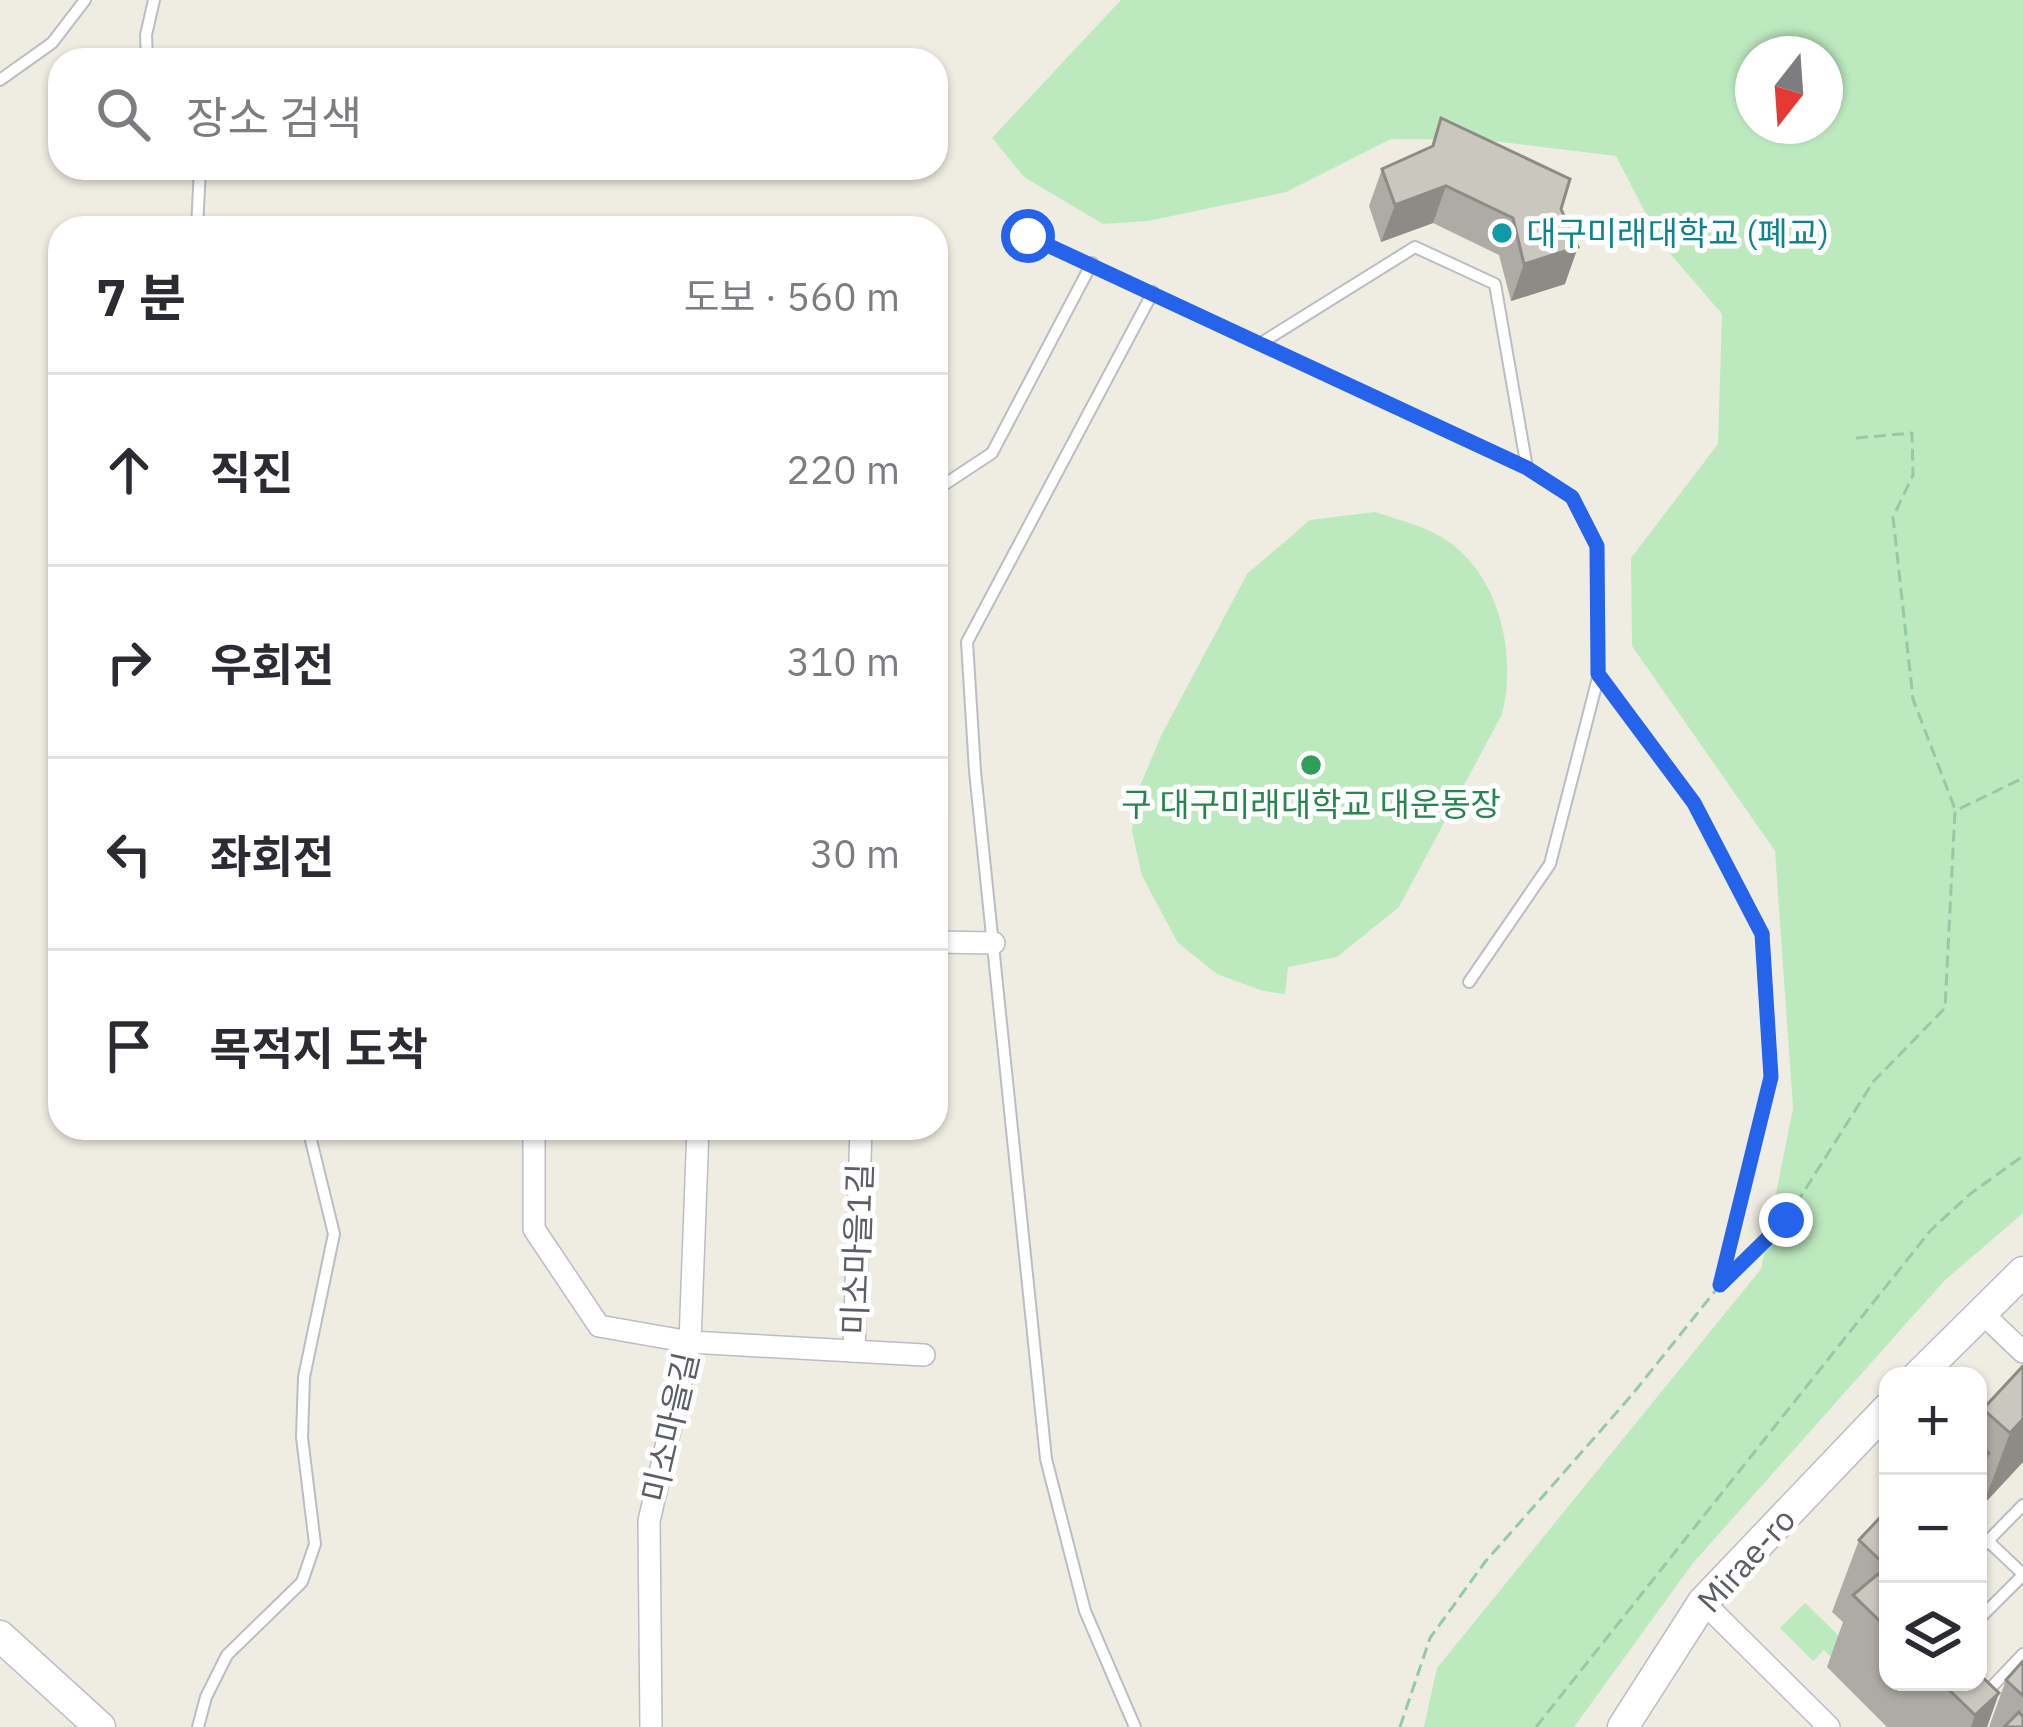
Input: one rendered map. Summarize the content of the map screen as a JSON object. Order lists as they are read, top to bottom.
{
  "streets": {
    "street": ["미소마을1길", "미소마을길", "Mirae-ro"]
  },
  "crossings": [
    ["미소마을1길", "미소마을길"]
  ],
  "places": ["대구미래대학교 (폐교)", "구 대구미래대학교 대운동장"],
  "north": "bottom",
  "page": {
    "search": "장소 검색",
    "heading": ["7 분", "도보 · 560 m"],
    "list": [
      ["직진", "220 m"],
      ["우회전", "310 m"],
      ["좌회전", "30 m"],
      "목적지 도착"
    ],
    "map_buttons": ["+", "−"]
  }
}
